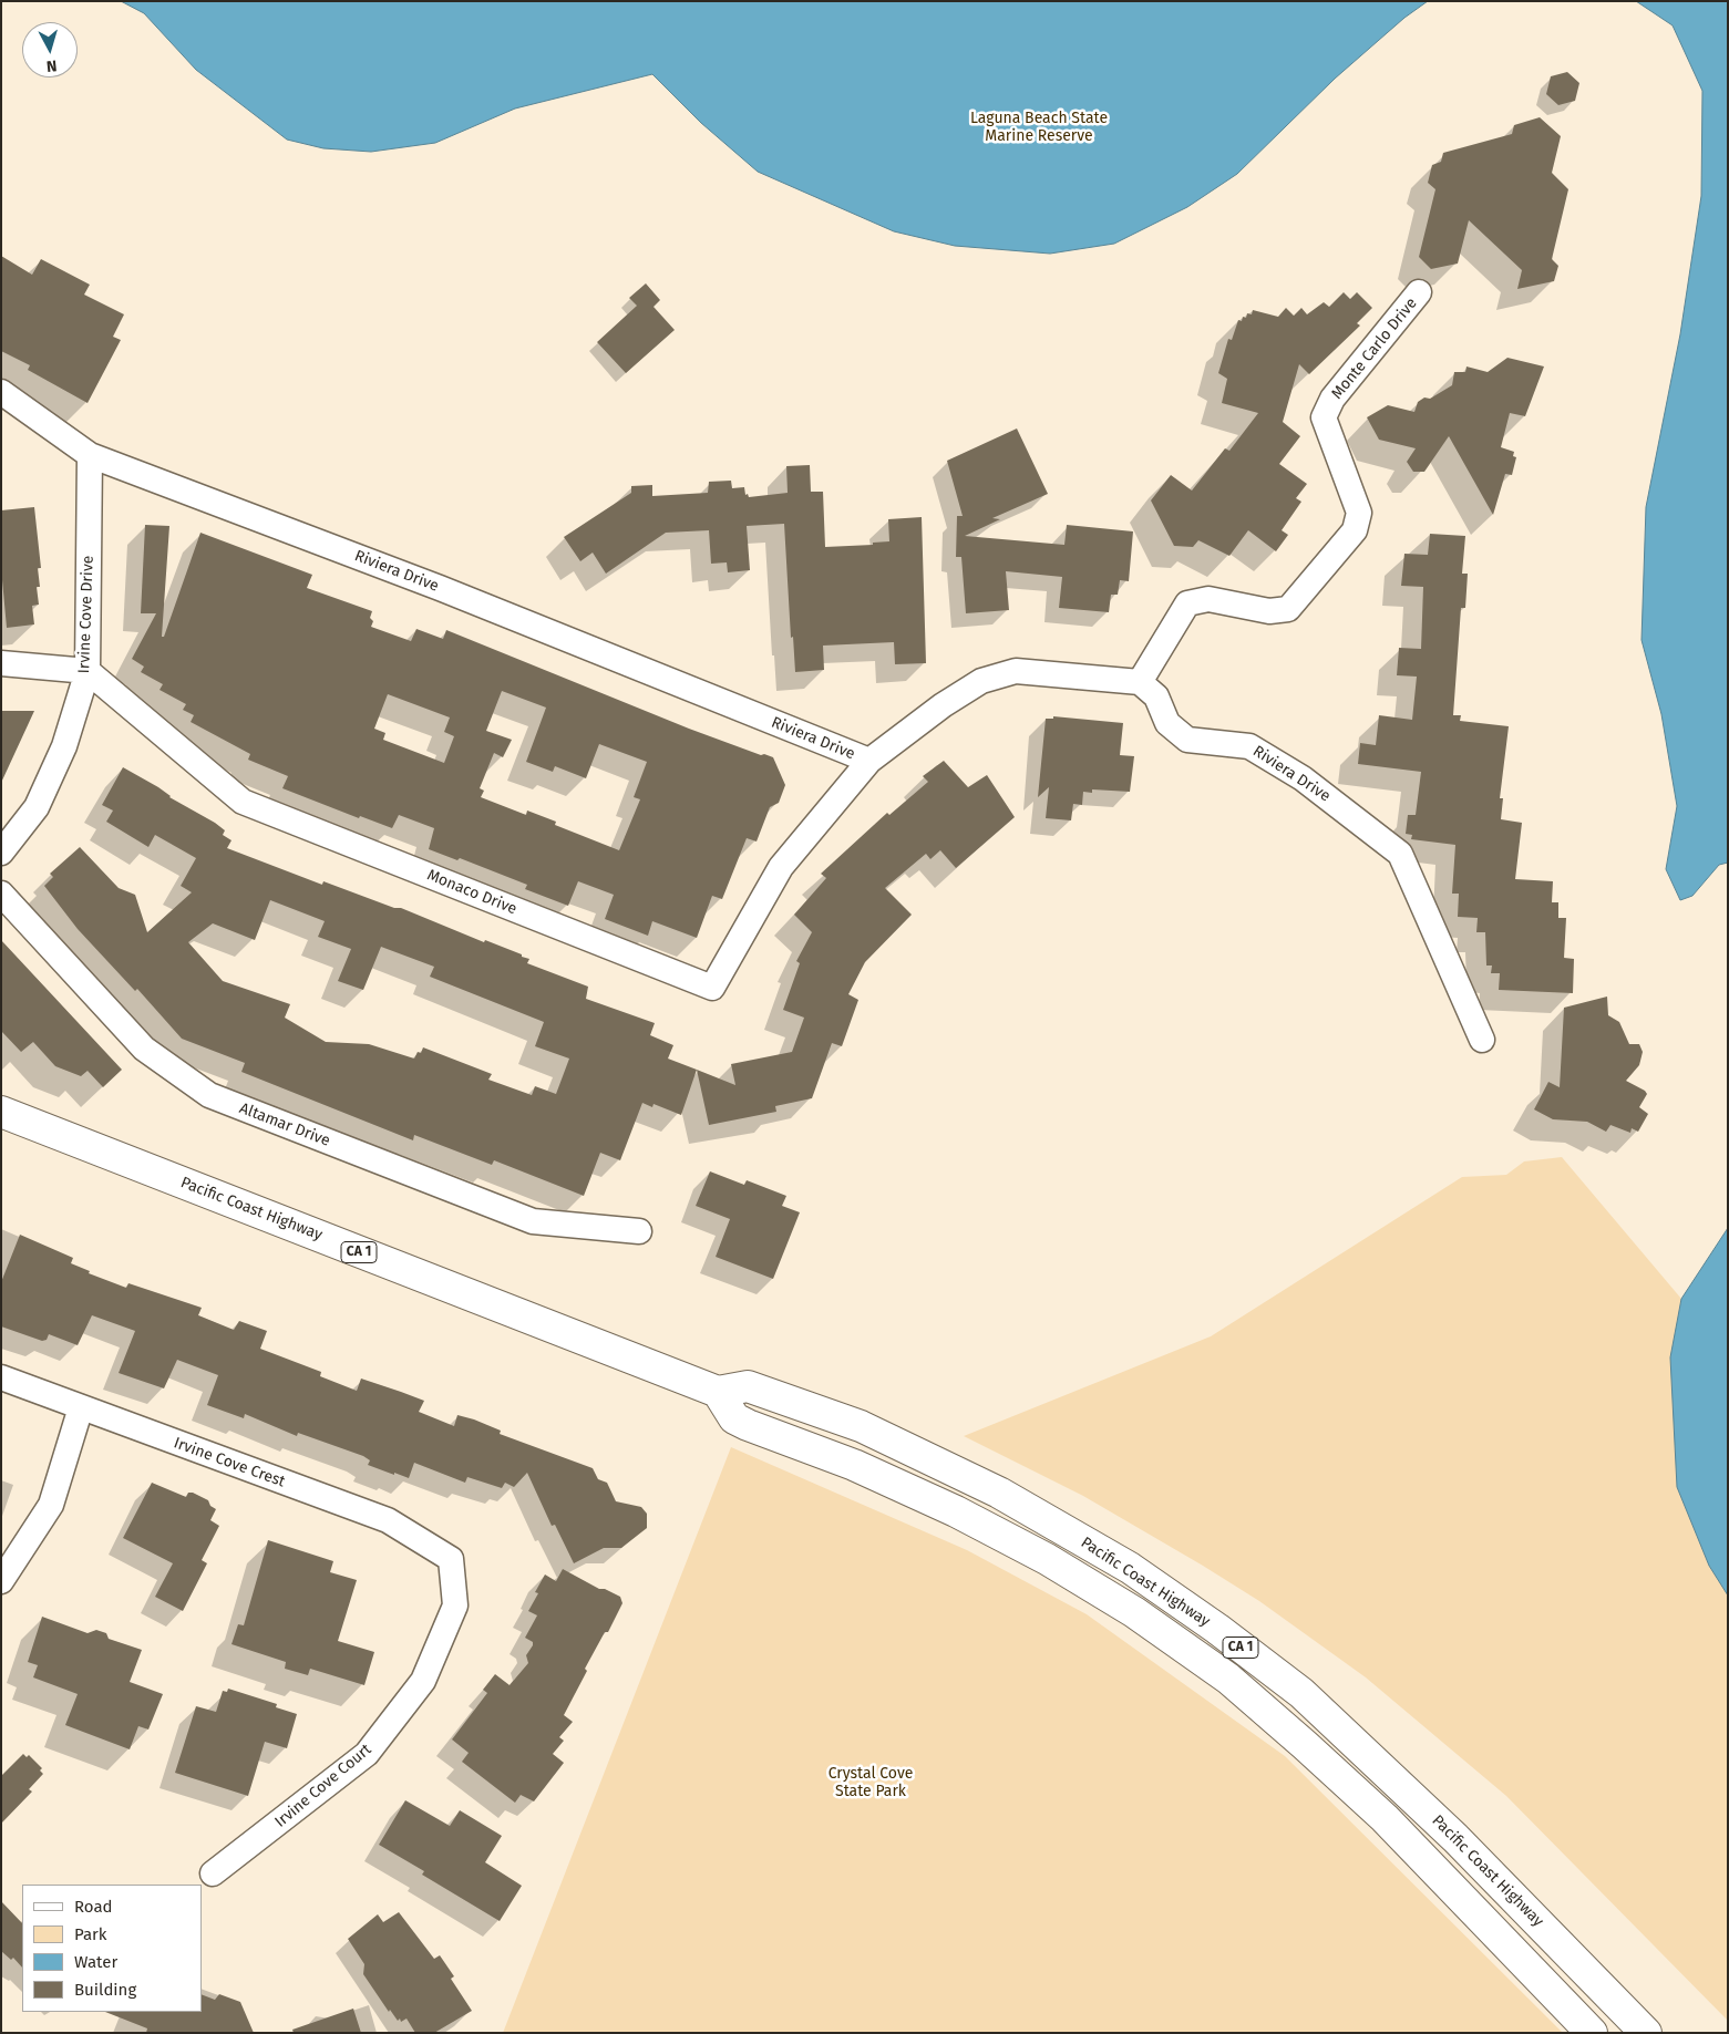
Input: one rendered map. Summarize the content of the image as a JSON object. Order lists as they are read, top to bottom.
{
  "streets": {
    "highway": ["Pacific Coast Highway", "CA 1"],
    "street": [
      "Monte Carlo Drive",
      "Riviera Drive",
      "Irvine Cove Drive",
      "Monaco Drive",
      "Altamar Drive",
      "Irvine Cove Crest",
      "Irvine Cove Court"
    ]
  },
  "crossings": [
    ["Monte Carlo Drive", "Riviera Drive"],
    ["Riviera Drive", "Irvine Cove Drive"],
    ["Riviera Drive", "Monaco Drive"],
    ["Irvine Cove Drive", "Monaco Drive"],
    ["Irvine Cove Crest", "Irvine Cove Court"]
  ],
  "parks": ["Laguna Beach State Marine Reserve", "Crystal Cove State Park"],
  "legend": [
    "Road",
    "Park",
    "Water",
    "Building"
  ],
  "north": "bottom"
}
